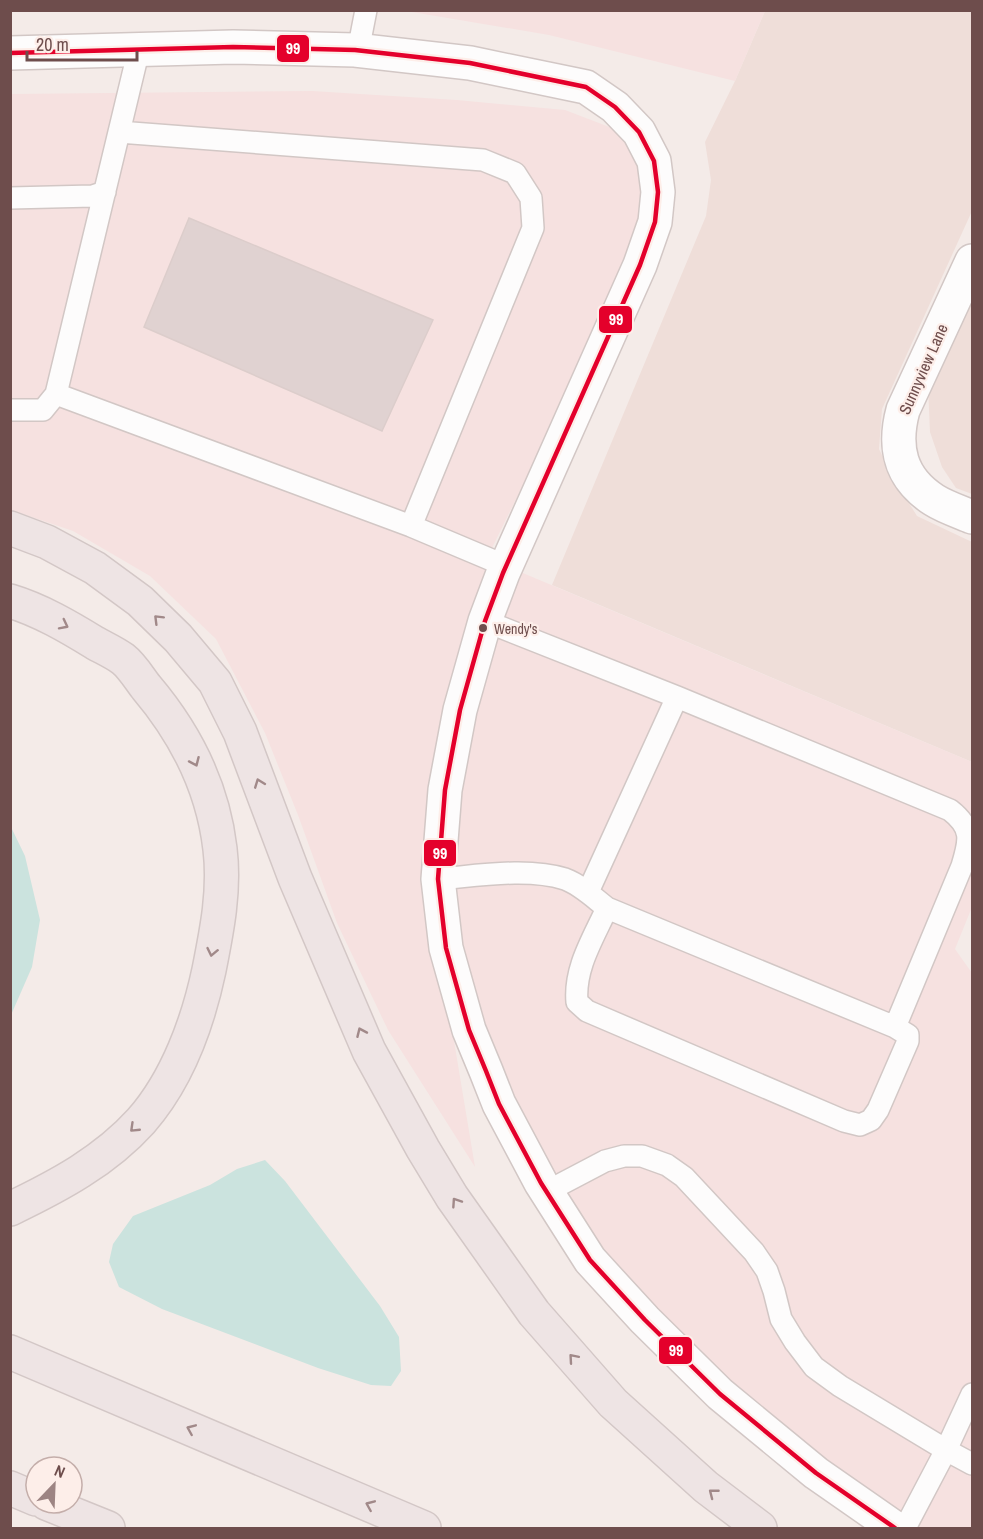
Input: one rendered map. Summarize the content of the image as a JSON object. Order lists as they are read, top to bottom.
{
  "streets": {
    "street": ["Sunnyview Lane"]
  },
  "places": ["Wendy's"],
  "lines": ["transit line 99"],
  "scale_bar": "20 m",
  "north": "top right"
}
